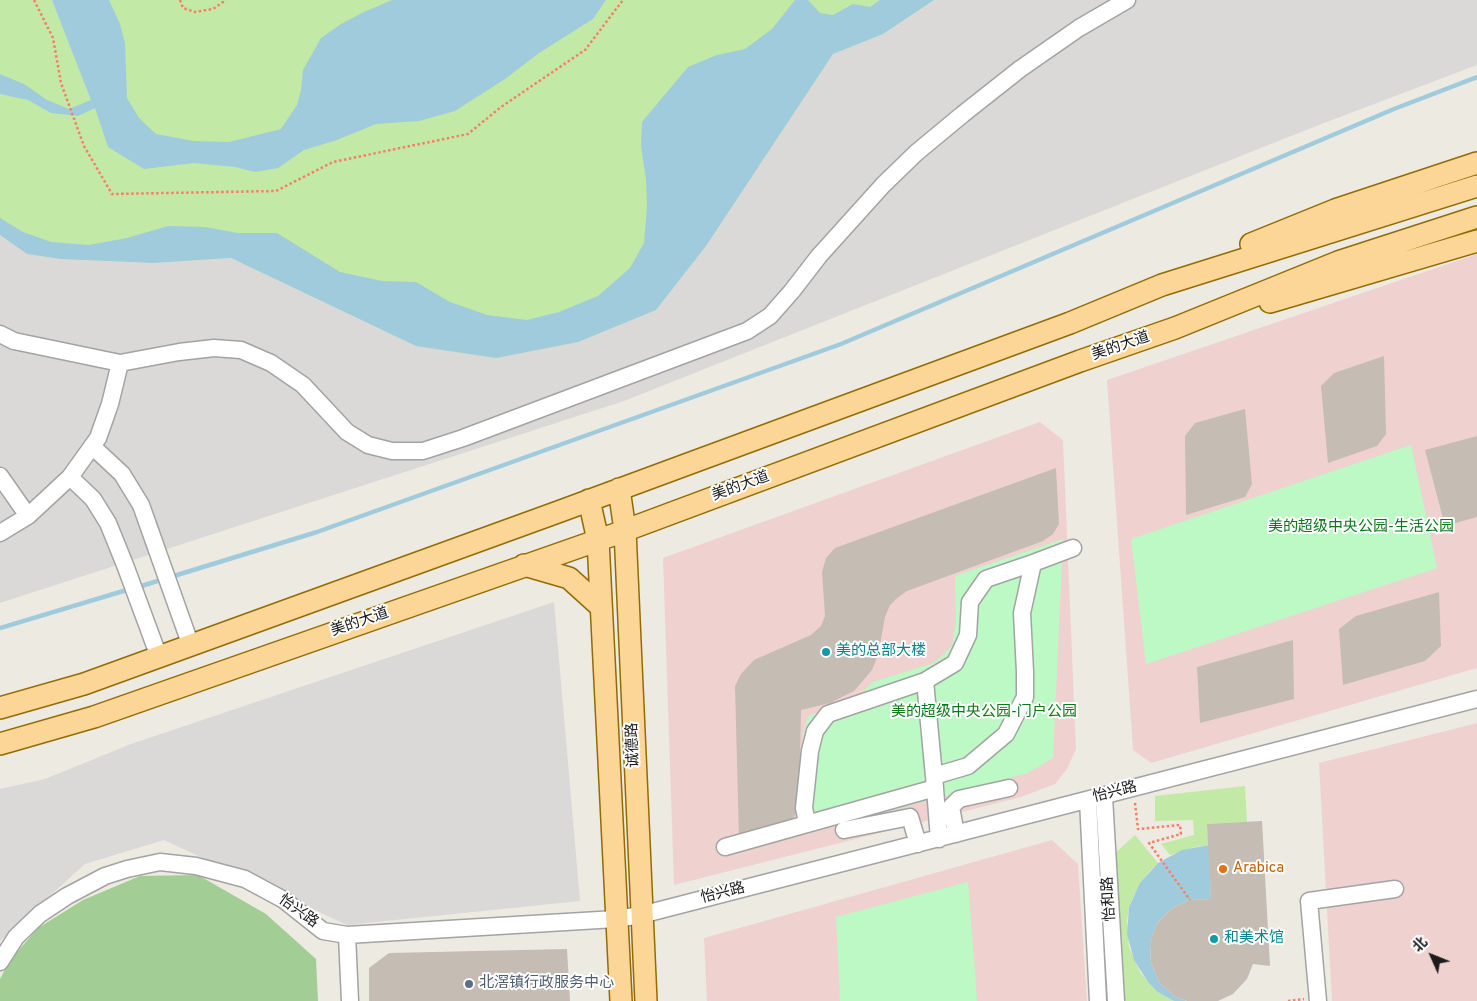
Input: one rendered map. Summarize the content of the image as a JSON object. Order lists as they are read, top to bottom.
{
  "streets": {
    "main road": ["美的大道", "诚德路"],
    "street": ["怡兴路", "怡和路"]
  },
  "crossings": [
    ["美的大道", "诚德路"],
    ["诚德路", "怡兴路"],
    ["怡兴路", "怡和路"]
  ],
  "parks": ["美的超级中央公园-生活公园", "美的超级中央公园-门户公园"],
  "places": [
    "美的总部大楼",
    "Arabica",
    "和美术馆",
    "北滘镇行政服务中心"
  ],
  "north": "top left"
}
